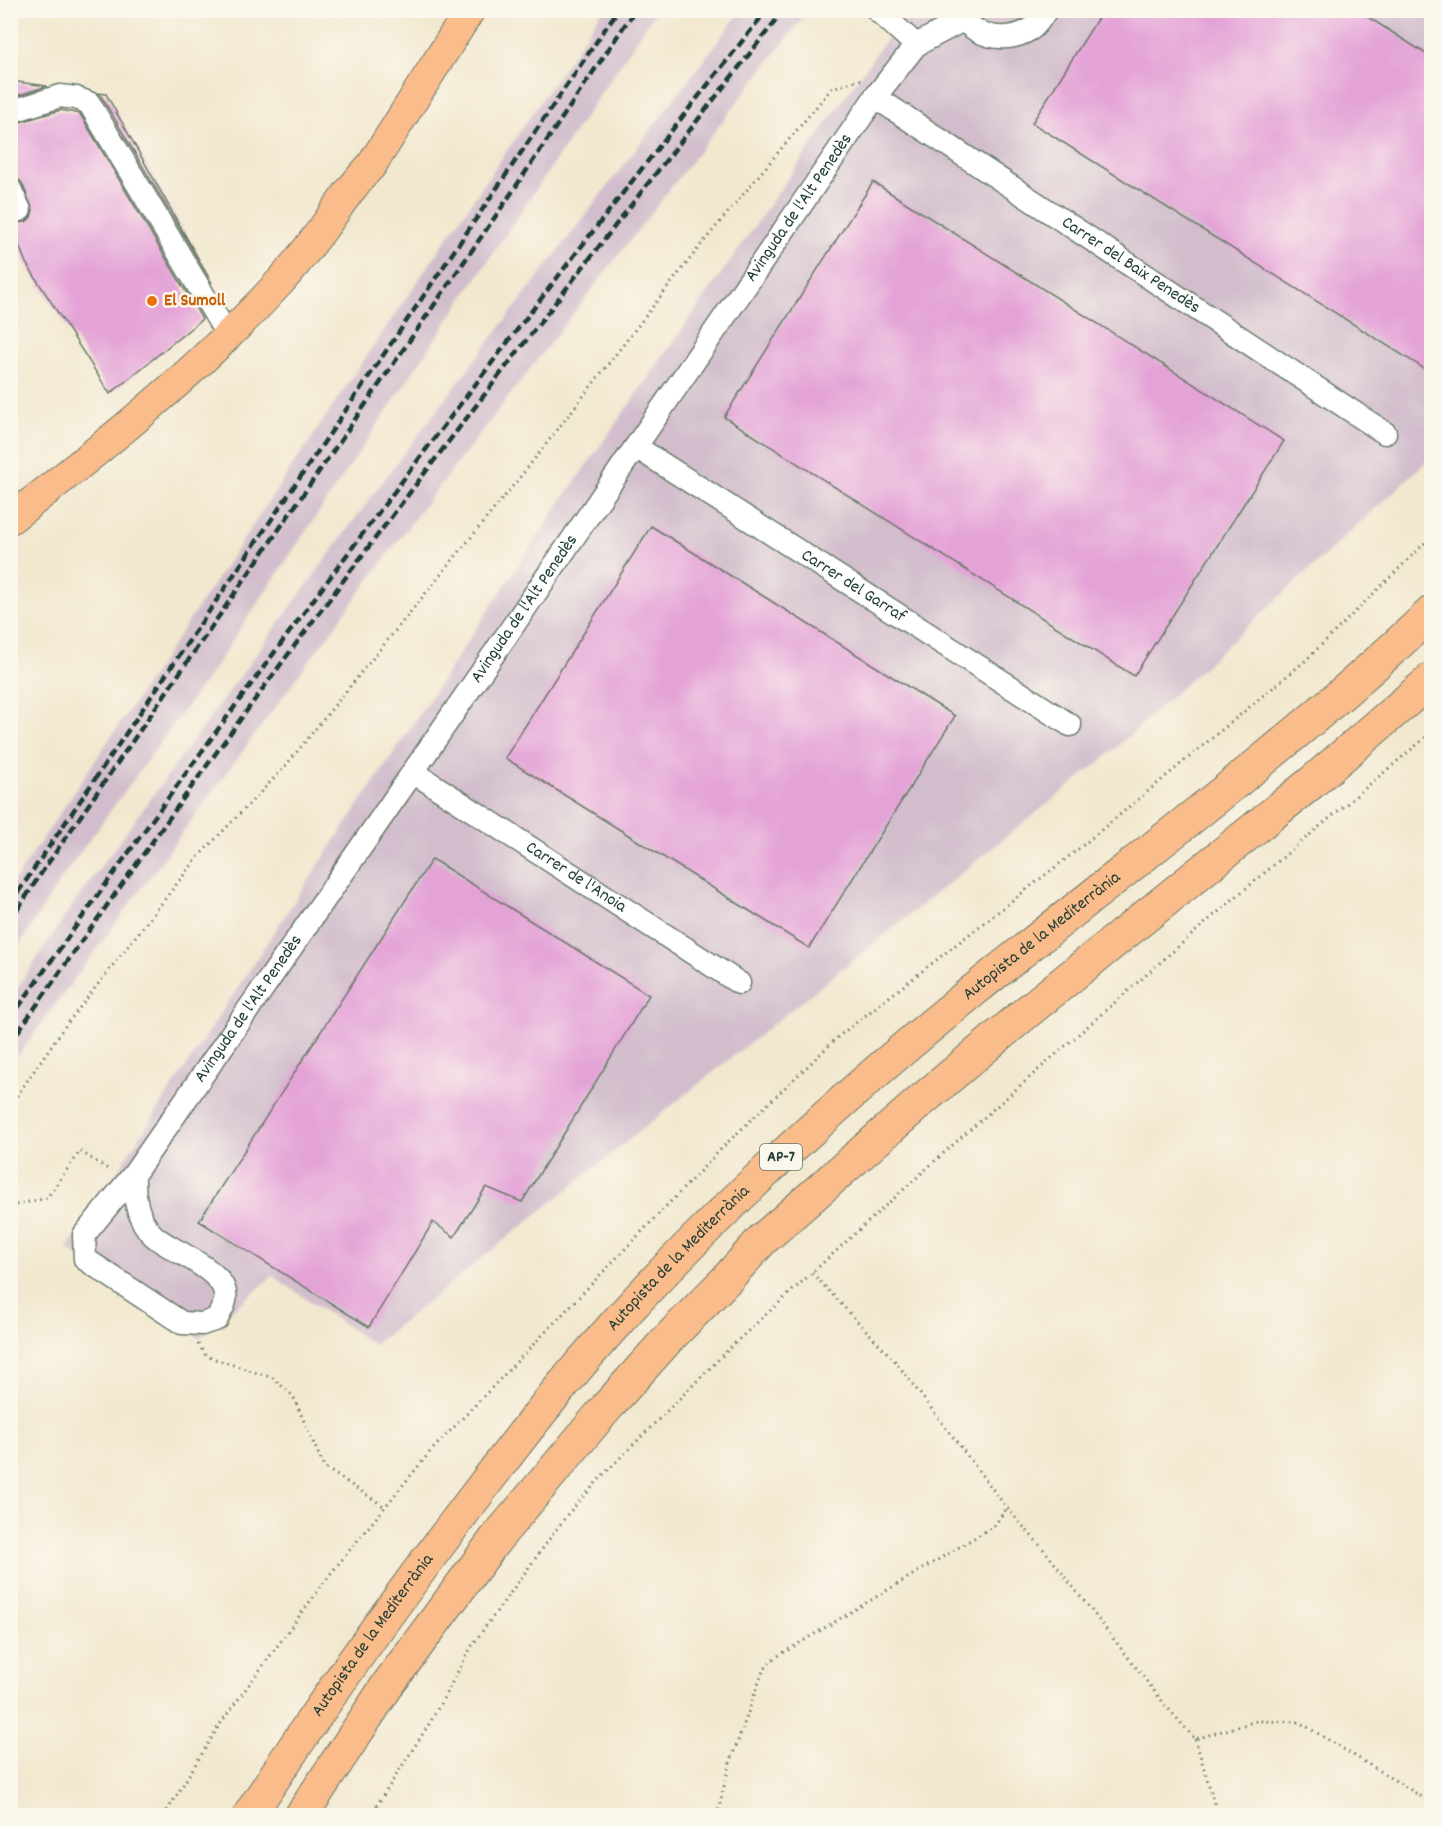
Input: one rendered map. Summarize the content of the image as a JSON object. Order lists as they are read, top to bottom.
{
  "streets": {
    "highway": ["Autopista de la Mediterrània", "AP-7"],
    "street": [
      "Avinguda de l'Alt Penedès",
      "Carrer del Baix Penedès",
      "Carrer del Garraf",
      "Carrer de l'Anoia"
    ]
  },
  "crossings": [
    ["Avinguda de l'Alt Penedès", "Carrer del Baix Penedès"],
    ["Avinguda de l'Alt Penedès", "Carrer del Garraf"],
    ["Avinguda de l'Alt Penedès", "Carrer de l'Anoia"]
  ],
  "places": ["El Sumoll"]
}
